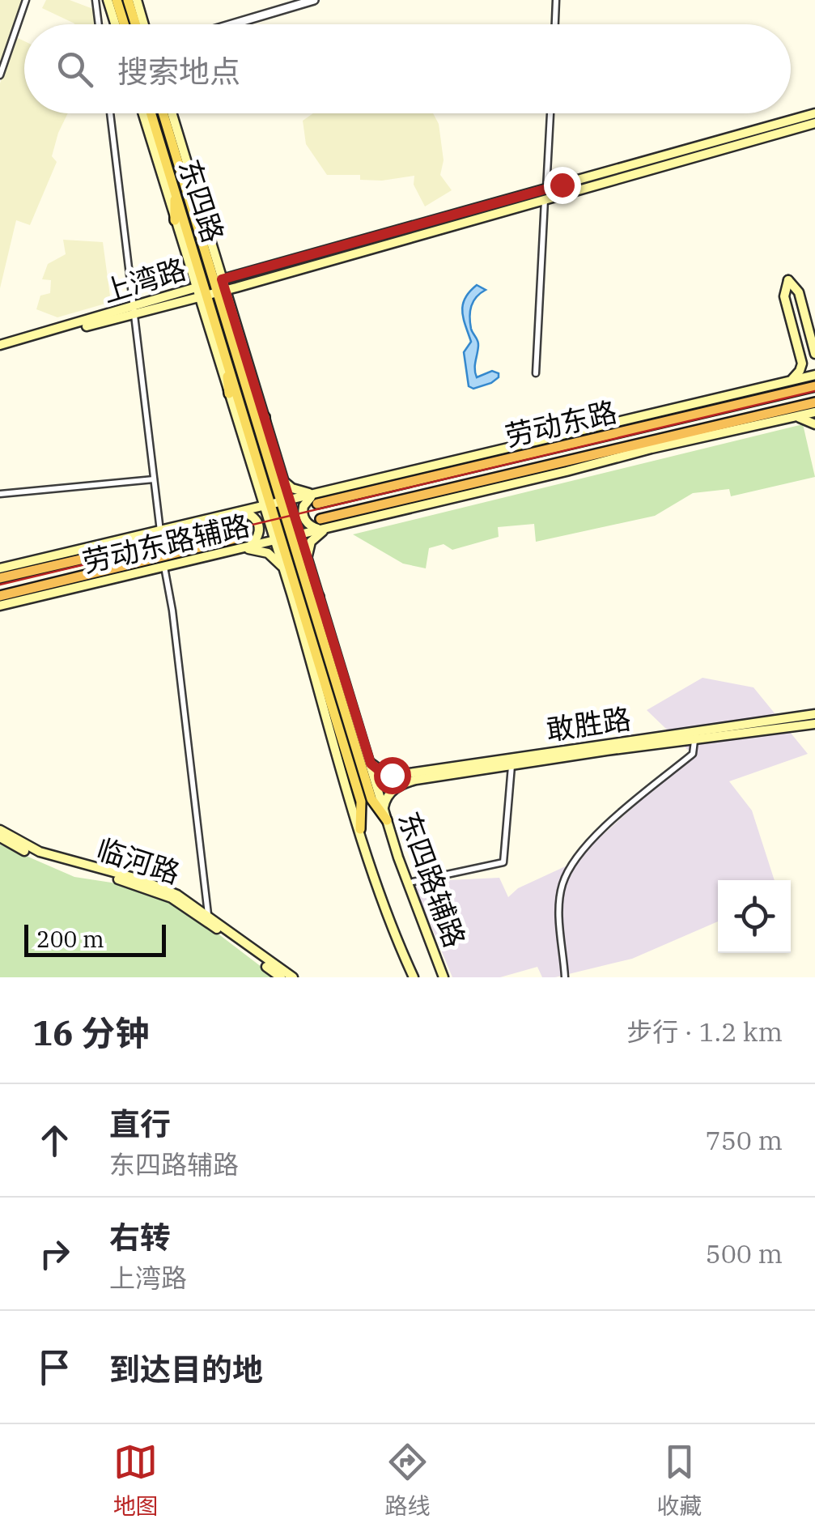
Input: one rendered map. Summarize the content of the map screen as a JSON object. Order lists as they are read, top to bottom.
{
  "streets": {
    "highway": ["劳动东路"],
    "main road": [
      "东四路",
      "上湾路",
      "劳动东路辅路",
      "敢胜路",
      "临河路",
      "东四路辅路"
    ]
  },
  "crossings": [
    ["东四路", "上湾路"],
    ["东四路", "劳动东路辅路"],
    ["东四路", "东四路辅路"],
    ["上湾路", "东四路辅路"],
    ["劳动东路", "劳动东路辅路"],
    ["劳动东路辅路", "东四路辅路"],
    ["敢胜路", "东四路辅路"]
  ],
  "scale_bar": "200 m",
  "page": {
    "search": "搜索地点",
    "scale": "200 m",
    "heading": ["16 分钟", "步行 · 1.2 km"],
    "list": [
      ["直行", "东四路辅路", "750 m"],
      ["右转", "上湾路", "500 m"],
      "到达目的地"
    ],
    "nav": ["地图", "路线", "收藏"]
  }
}
